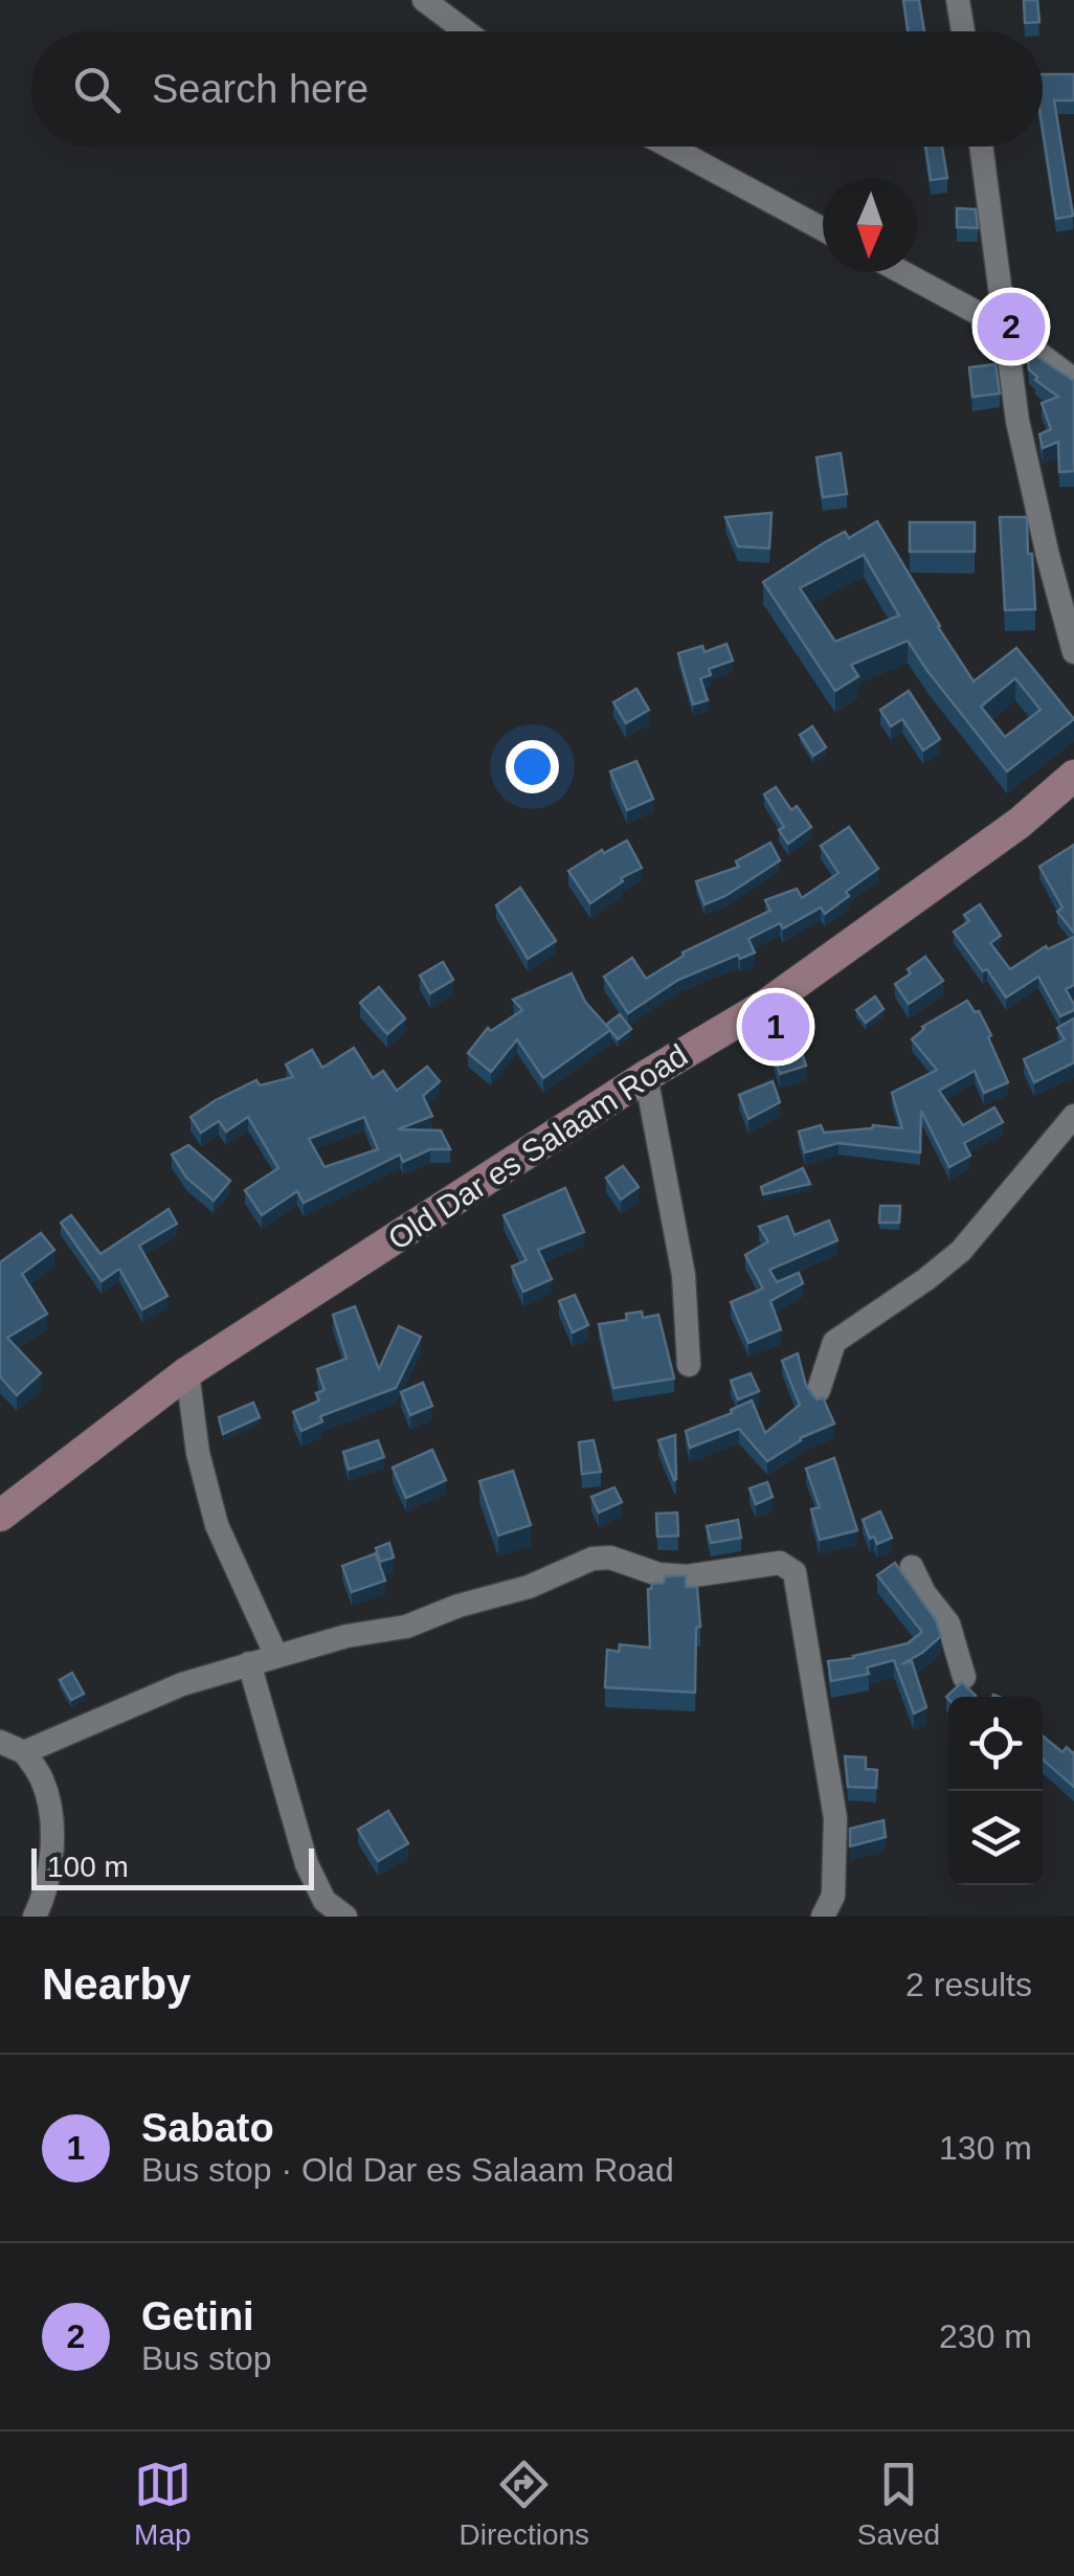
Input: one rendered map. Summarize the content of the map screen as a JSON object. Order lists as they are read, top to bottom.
{
  "streets": {
    "street": ["Old Dar es Salaam Road"]
  },
  "scale_bar": "100 m",
  "north": "bottom",
  "page": {
    "search": "Search here",
    "pins": ["2", "1"],
    "scale": "100 m",
    "heading": ["Nearby", "2 results"],
    "list": [
      {
        "mark": "1",
        "name": "Sabato",
        "note": "Bus stop · Old Dar es Salaam Road",
        "value": "130 m"
      },
      {
        "mark": "2",
        "name": "Getini",
        "note": "Bus stop",
        "value": "230 m"
      }
    ],
    "nav": ["Map", "Directions", "Saved"]
  }
}
